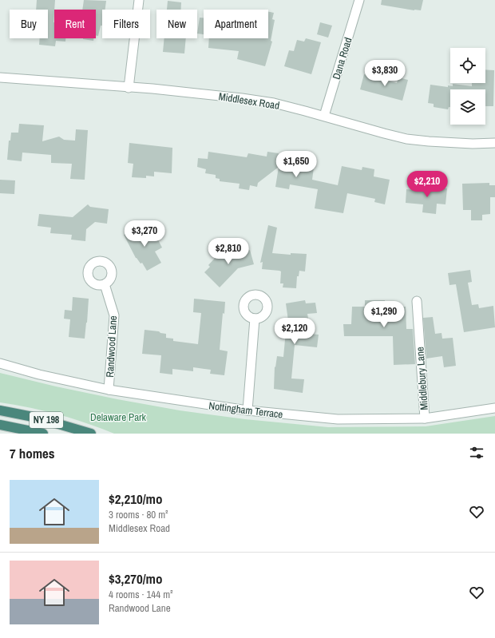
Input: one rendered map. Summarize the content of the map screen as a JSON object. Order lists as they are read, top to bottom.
{
  "streets": {
    "highway": ["NY 198"],
    "street": [
      "Dana Road",
      "Middlesex Road",
      "Randwood Lane",
      "Middlebury Lane",
      "Nottingham Terrace"
    ]
  },
  "crossings": [
    ["Dana Road", "Middlesex Road"],
    ["Randwood Lane", "Nottingham Terrace"],
    ["Middlebury Lane", "Nottingham Terrace"]
  ],
  "parks": ["Delaware Park"],
  "page": {
    "chip": [
      "Buy",
      "Rent",
      "Filters",
      "New",
      "Apartment"
    ],
    "price": [
      "$3,830",
      "$1,650",
      "$2,210",
      "$3,270",
      "$2,810",
      "$1,290",
      "$2,120"
    ],
    "heading": "7 homes",
    "list": [
      {
        "name": "$2,210/mo",
        "note": "3 rooms · 80 m² · Middlesex Road"
      },
      {
        "name": "$3,270/mo",
        "note": "4 rooms · 144 m² · Randwood Lane"
      }
    ]
  }
}
